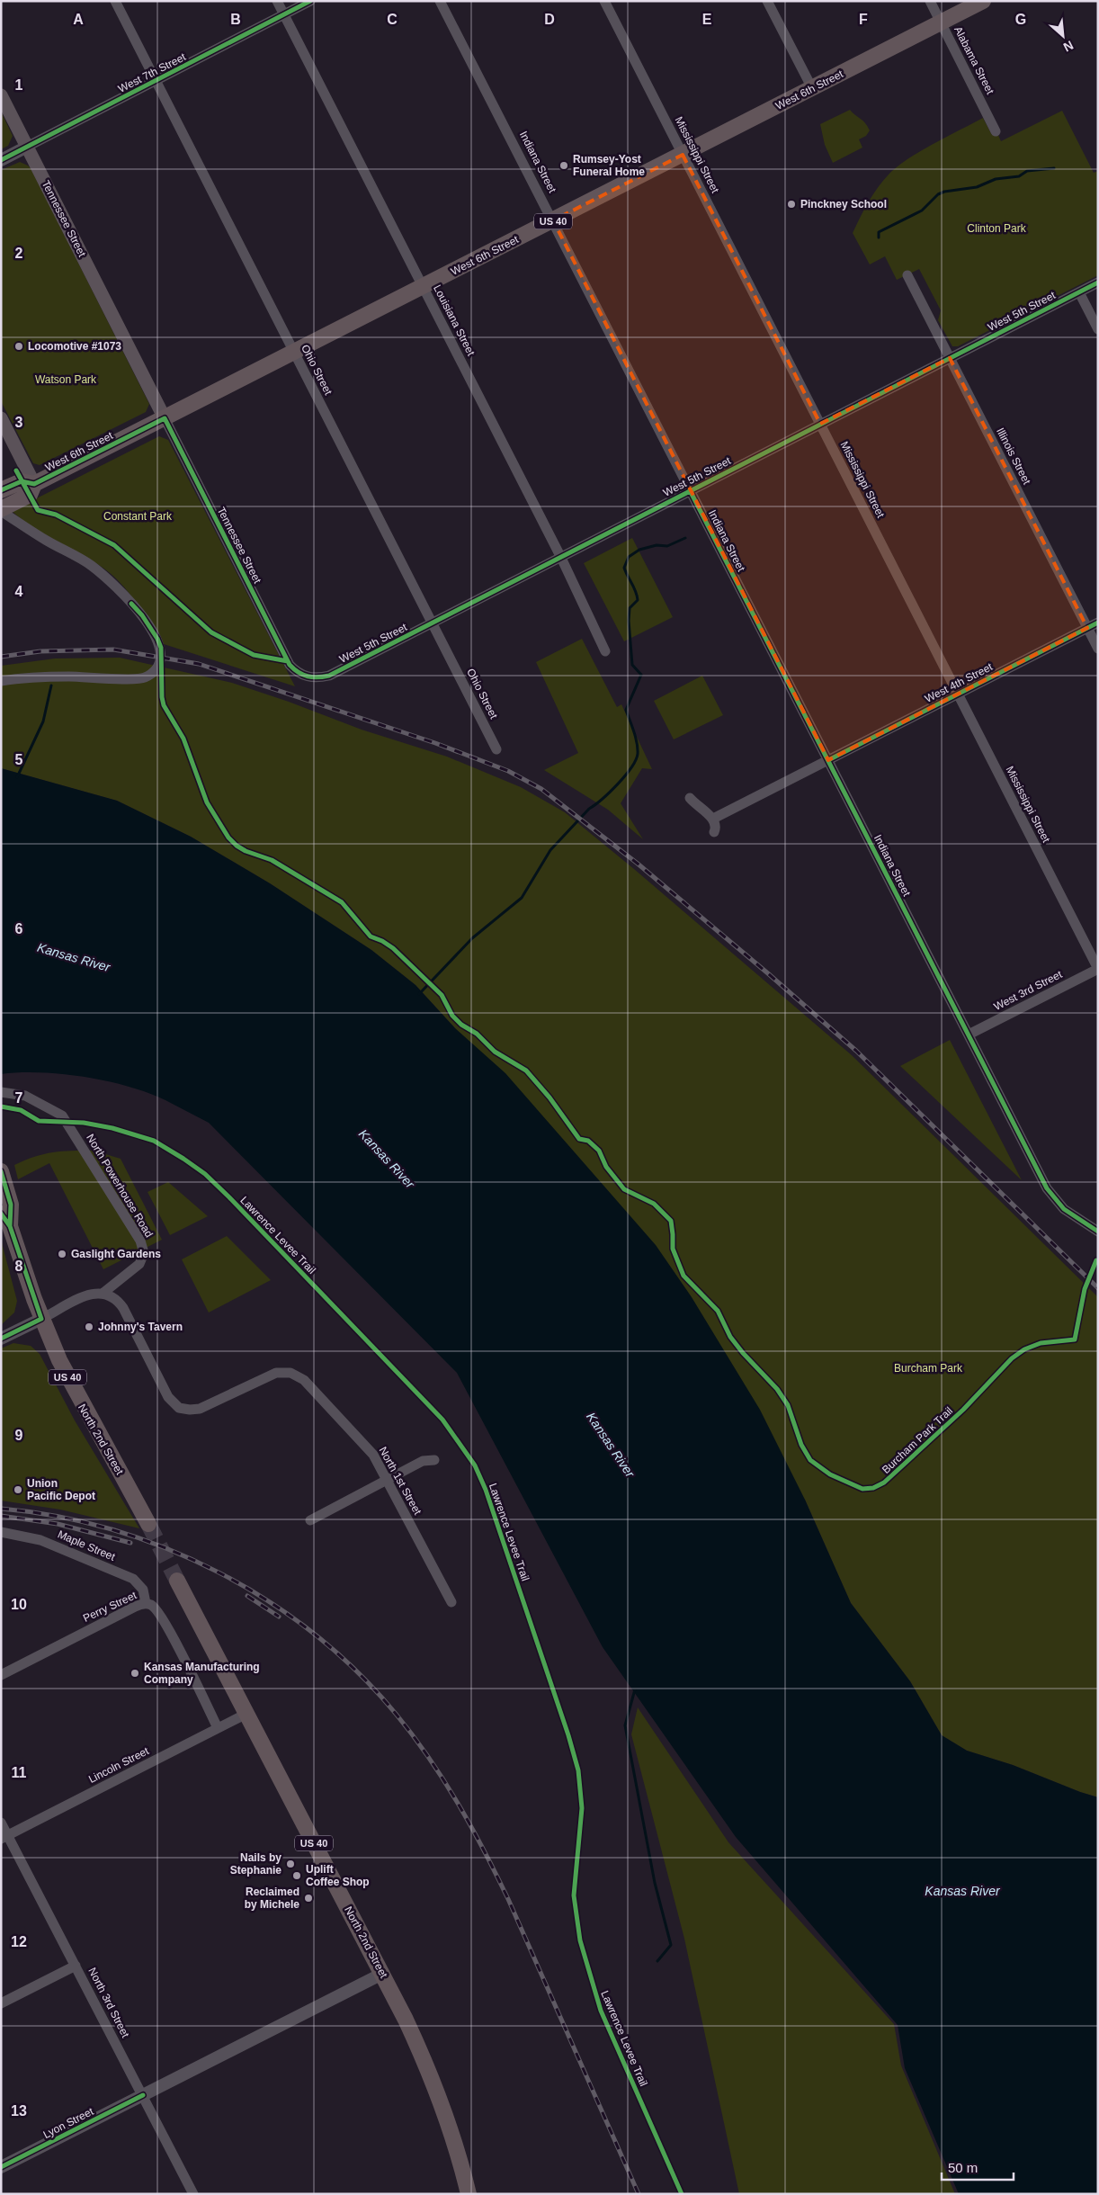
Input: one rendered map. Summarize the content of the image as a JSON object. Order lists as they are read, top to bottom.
{
  "streets": {
    "highway": ["West 6th Street", "US 40", "North 2nd Street"],
    "main road": ["Tennessee Street"],
    "street": [
      "Alabama Street",
      "West 7th Street",
      "Mississippi Street",
      "Indiana Street",
      "West 5th Street",
      "Louisiana Street",
      "Ohio Street",
      "Illinois Street",
      "West 4th Street",
      "West 3rd Street",
      "North Powerhouse Road",
      "North 1st Street",
      "Maple Street",
      "Perry Street",
      "Lincoln Street",
      "North 3rd Street",
      "Lyon Street"
    ],
    "cycle path": ["Lawrence Levee Trail", "Burcham Park Trail"]
  },
  "crossings": [
    ["Alabama Street", "West 6th Street"],
    ["West 7th Street", "Tennessee Street"],
    ["West 7th Street", "Louisiana Street"],
    ["West 7th Street", "Ohio Street"],
    ["West 6th Street", "Mississippi Street"],
    ["West 6th Street", "Indiana Street"],
    ["West 6th Street", "Tennessee Street"],
    ["West 6th Street", "Louisiana Street"],
    ["West 6th Street", "Ohio Street"],
    ["Mississippi Street", "West 5th Street"],
    ["Mississippi Street", "West 4th Street"],
    ["Mississippi Street", "West 3rd Street"],
    ["Indiana Street", "West 5th Street"],
    ["Indiana Street", "West 4th Street"],
    ["Indiana Street", "West 3rd Street"],
    ["Tennessee Street", "West 5th Street"],
    ["West 5th Street", "Louisiana Street"],
    ["West 5th Street", "Ohio Street"],
    ["West 5th Street", "Illinois Street"],
    ["Illinois Street", "West 4th Street"],
    ["North Powerhouse Road", "North 1st Street"],
    ["North 2nd Street", "Lincoln Street"],
    ["North 2nd Street", "Lyon Street"],
    ["Maple Street", "Perry Street"],
    ["Perry Street", "Lincoln Street"],
    ["Lincoln Street", "North 3rd Street"],
    ["North 3rd Street", "Lyon Street"]
  ],
  "water": ["Kansas River"],
  "parks": [
    "Clinton Park",
    "Watson Park",
    "Constant Park",
    "Burcham Park"
  ],
  "places": [
    "Rumsey-Yost Funeral Home",
    "Pinckney School",
    "Locomotive #1073",
    "Gaslight Gardens",
    "Johnny's Tavern",
    "Union Pacific Depot",
    "Kansas Manufacturing Company",
    "Nails by Stephanie",
    "Uplift Coffee Shop",
    "Reclaimed by Michele"
  ],
  "scale_bar": "50 m",
  "north": "bottom right",
  "grid": {
    "columns": [
      "A",
      "B",
      "C",
      "D",
      "E",
      "F",
      "G"
    ],
    "rows": [
      "1",
      "2",
      "3",
      "4",
      "5",
      "6",
      "7",
      "8",
      "9",
      "10",
      "11",
      "12",
      "13"
    ]
  }
}
